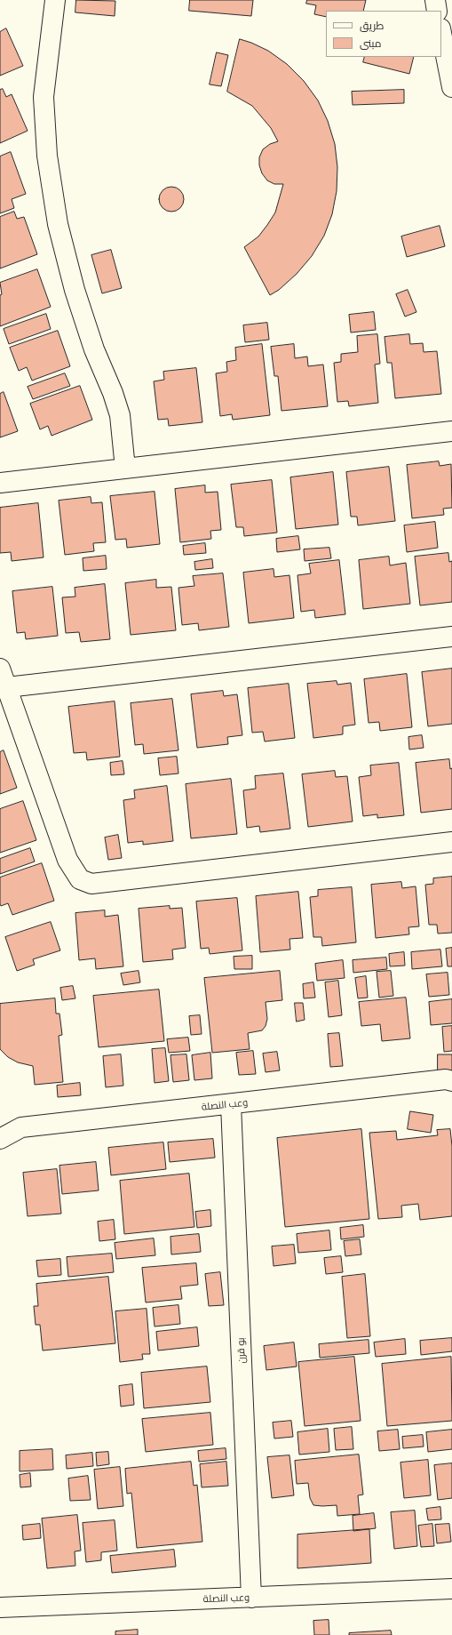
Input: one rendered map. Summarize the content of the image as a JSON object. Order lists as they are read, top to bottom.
{
  "streets": {
    "street": ["وعب النصلة", "بو قرن"]
  },
  "crossings": [
    ["وعب النصلة", "بو قرن"]
  ],
  "legend": ["طريق", "مبنى"]
}
